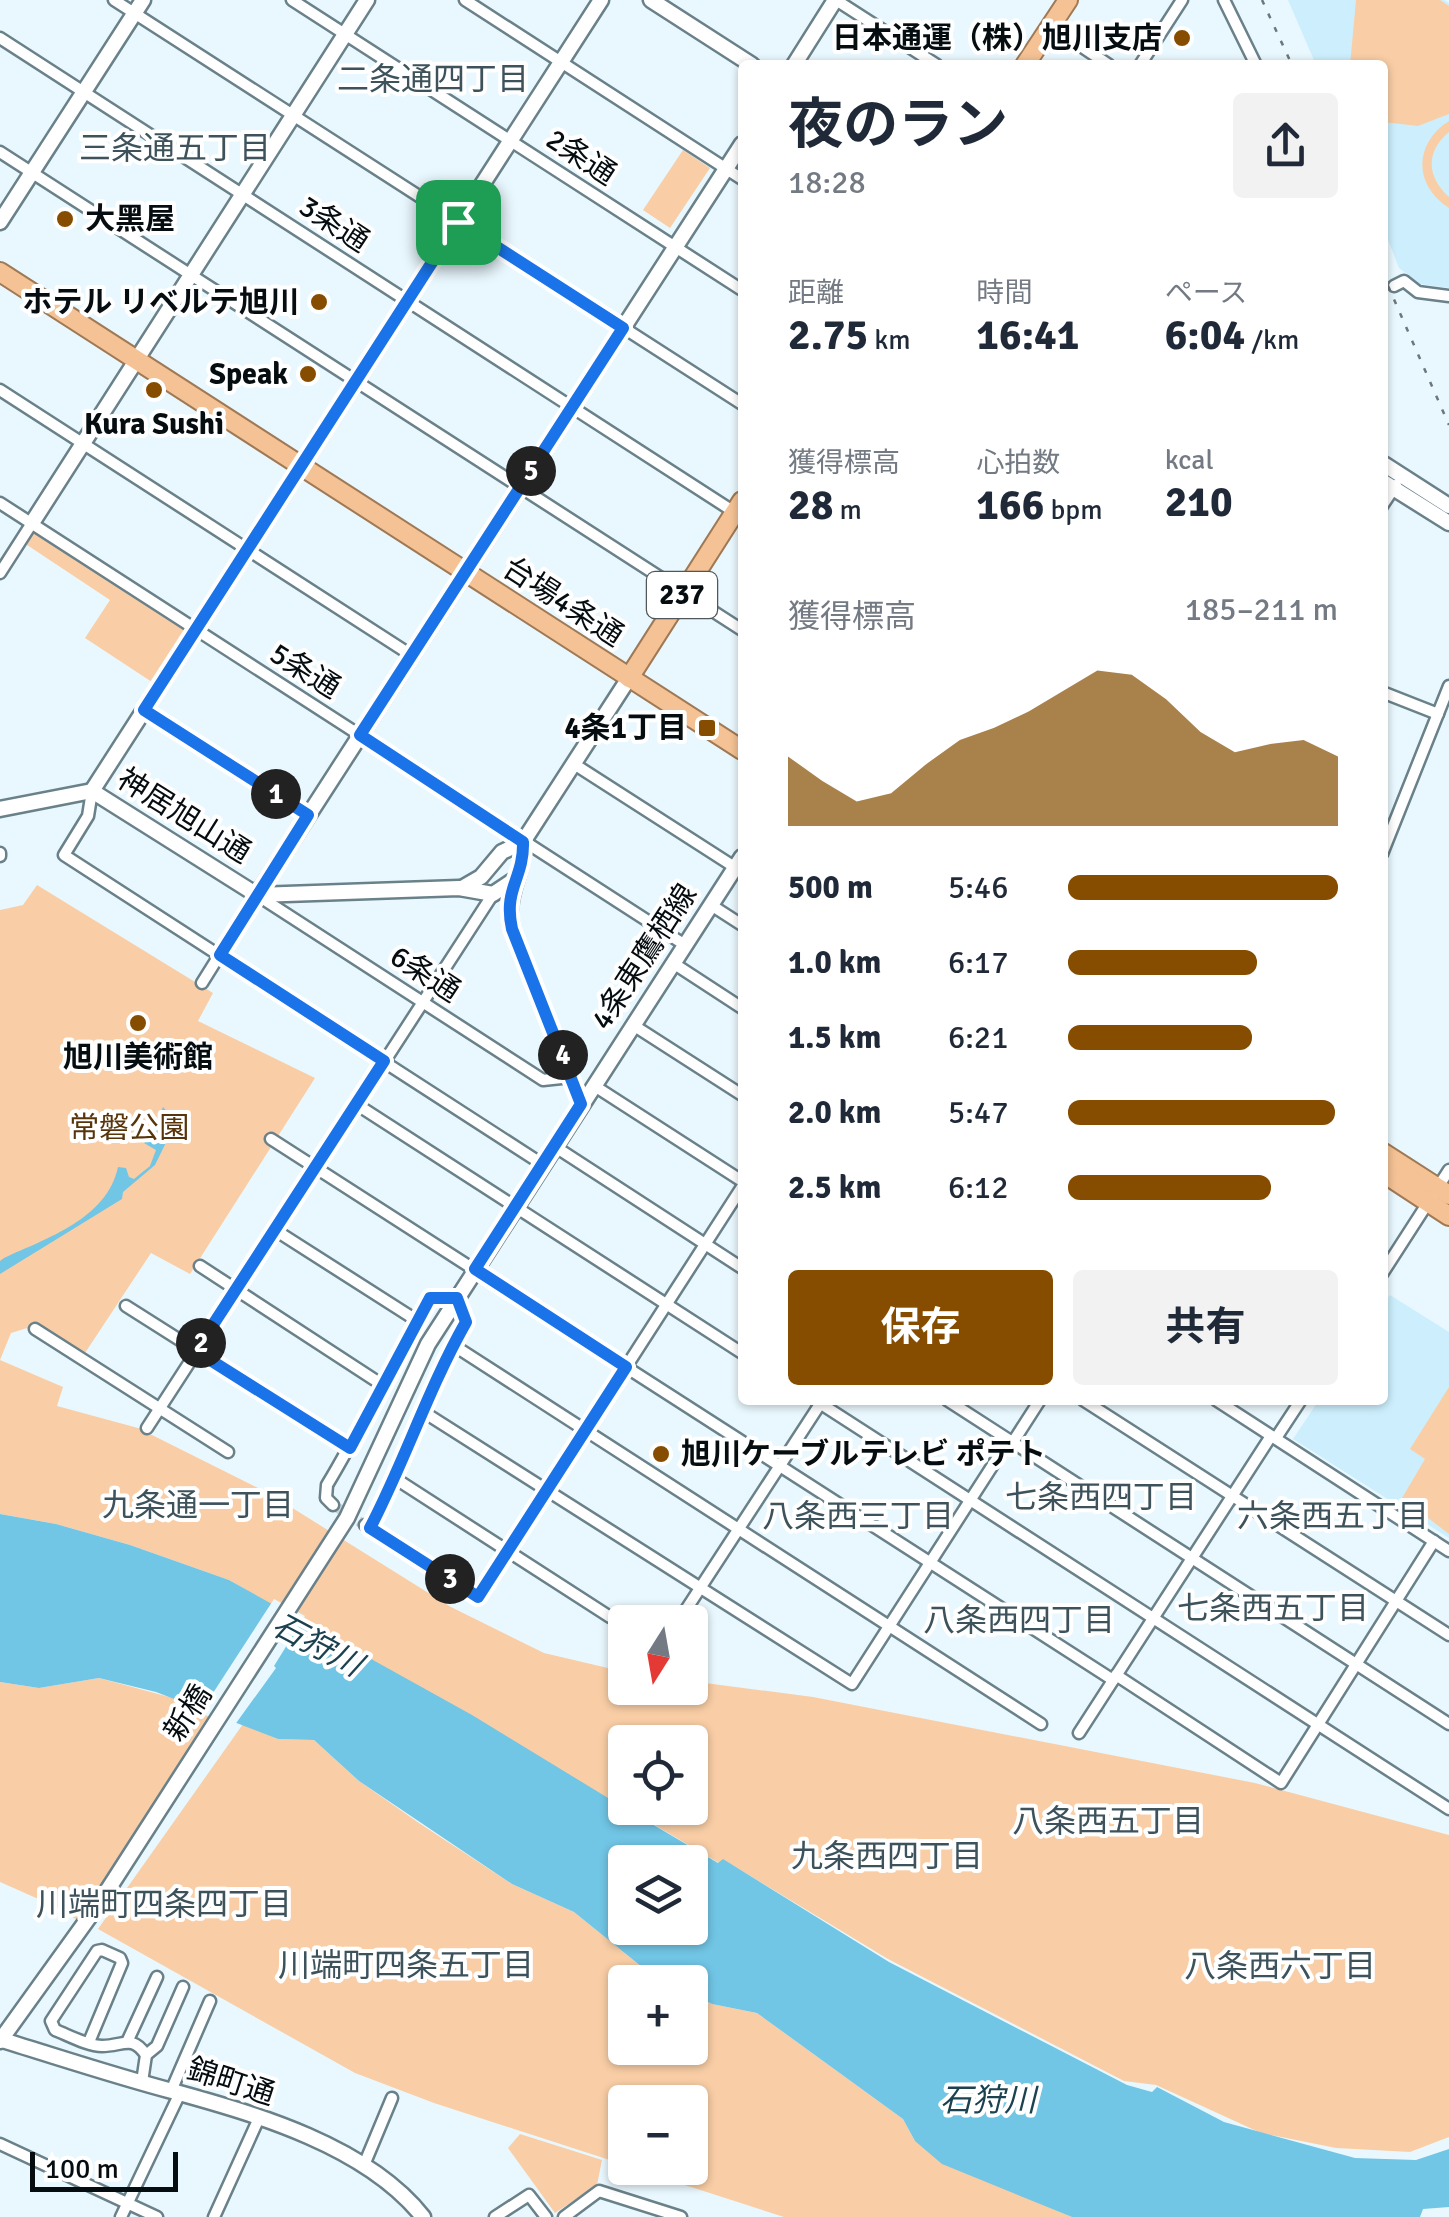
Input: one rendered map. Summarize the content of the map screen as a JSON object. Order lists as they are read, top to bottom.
{
  "streets": {
    "highway": ["237", "台場4条通", "神居旭山通"],
    "street": [
      "2条通",
      "3条通",
      "5条通",
      "4条東鷹栖線",
      "6条通",
      "新橋",
      "錦町通"
    ]
  },
  "crossings": [
    ["台場4条通", "神居旭山通"],
    ["5条通", "神居旭山通"],
    ["5条通", "4条東鷹栖線"],
    ["神居旭山通", "6条通"],
    ["4条東鷹栖線", "新橋"],
    ["新橋", "錦町通"]
  ],
  "districts": [
    "二条通四丁目",
    "三条通五丁目",
    "七条西四丁目",
    "九条通一丁目",
    "八条西三丁目",
    "六条西五丁目",
    "七条西五丁目",
    "八条西四丁目",
    "八条西五丁目",
    "九条西四丁目",
    "川端町四条四丁目",
    "川端町四条五丁目",
    "八条西六丁目"
  ],
  "water": ["石狩川"],
  "parks": ["常磐公園"],
  "places": {
    "other": [
      "日本通運（株）旭川支店",
      "大黑屋",
      "ホテル リベルテ旭川",
      "Speak",
      "Kura Sushi",
      "旭川美術館",
      "旭川ケーブルテレビ ポテト"
    ],
    "transit": ["4条1丁目"]
  },
  "scale_bar": "100 m",
  "north": "bottom",
  "page": {
    "heading": ["夜のラン", "18:28"],
    "stats": [
      ["距離", "2.75 km"],
      ["時間", "16:41"],
      ["ペース", "6:04 /km"],
      ["獲得標高", "28 m"],
      ["心拍数", "166 bpm"],
      ["kcal", "210"]
    ],
    "pins": [
      "5",
      "1",
      "4",
      "2",
      "3"
    ],
    "chart": ["獲得標高", "185–211 m"],
    "list": [
      {
        "name": "500 m",
        "note": "5:46"
      },
      {
        "name": "1.0 km",
        "note": "6:17"
      },
      {
        "name": "1.5 km",
        "note": "6:21"
      },
      {
        "name": "2.0 km",
        "note": "5:47"
      },
      {
        "name": "2.5 km",
        "note": "6:12"
      }
    ],
    "buttons": ["保存", "共有"],
    "map_buttons": ["+", "−"],
    "scale": "100 m"
  }
}
